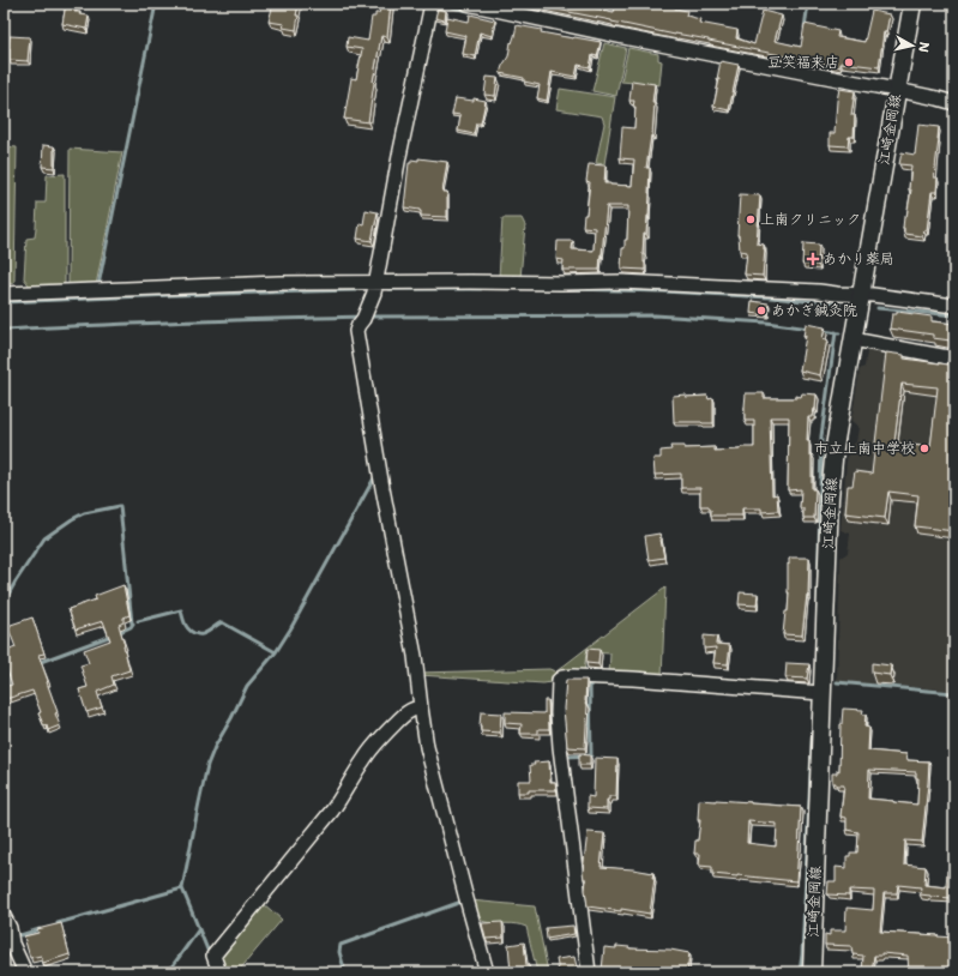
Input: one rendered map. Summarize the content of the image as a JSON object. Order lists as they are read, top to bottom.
{
  "streets": {
    "main road": ["江崎金岡線"]
  },
  "places": {
    "other": [
      "豆笑福来店",
      "上南クリニック",
      "あかぎ鍼灸院",
      "市立上南中学校"
    ],
    "health": ["あかり薬局"]
  },
  "north": "right"
}
